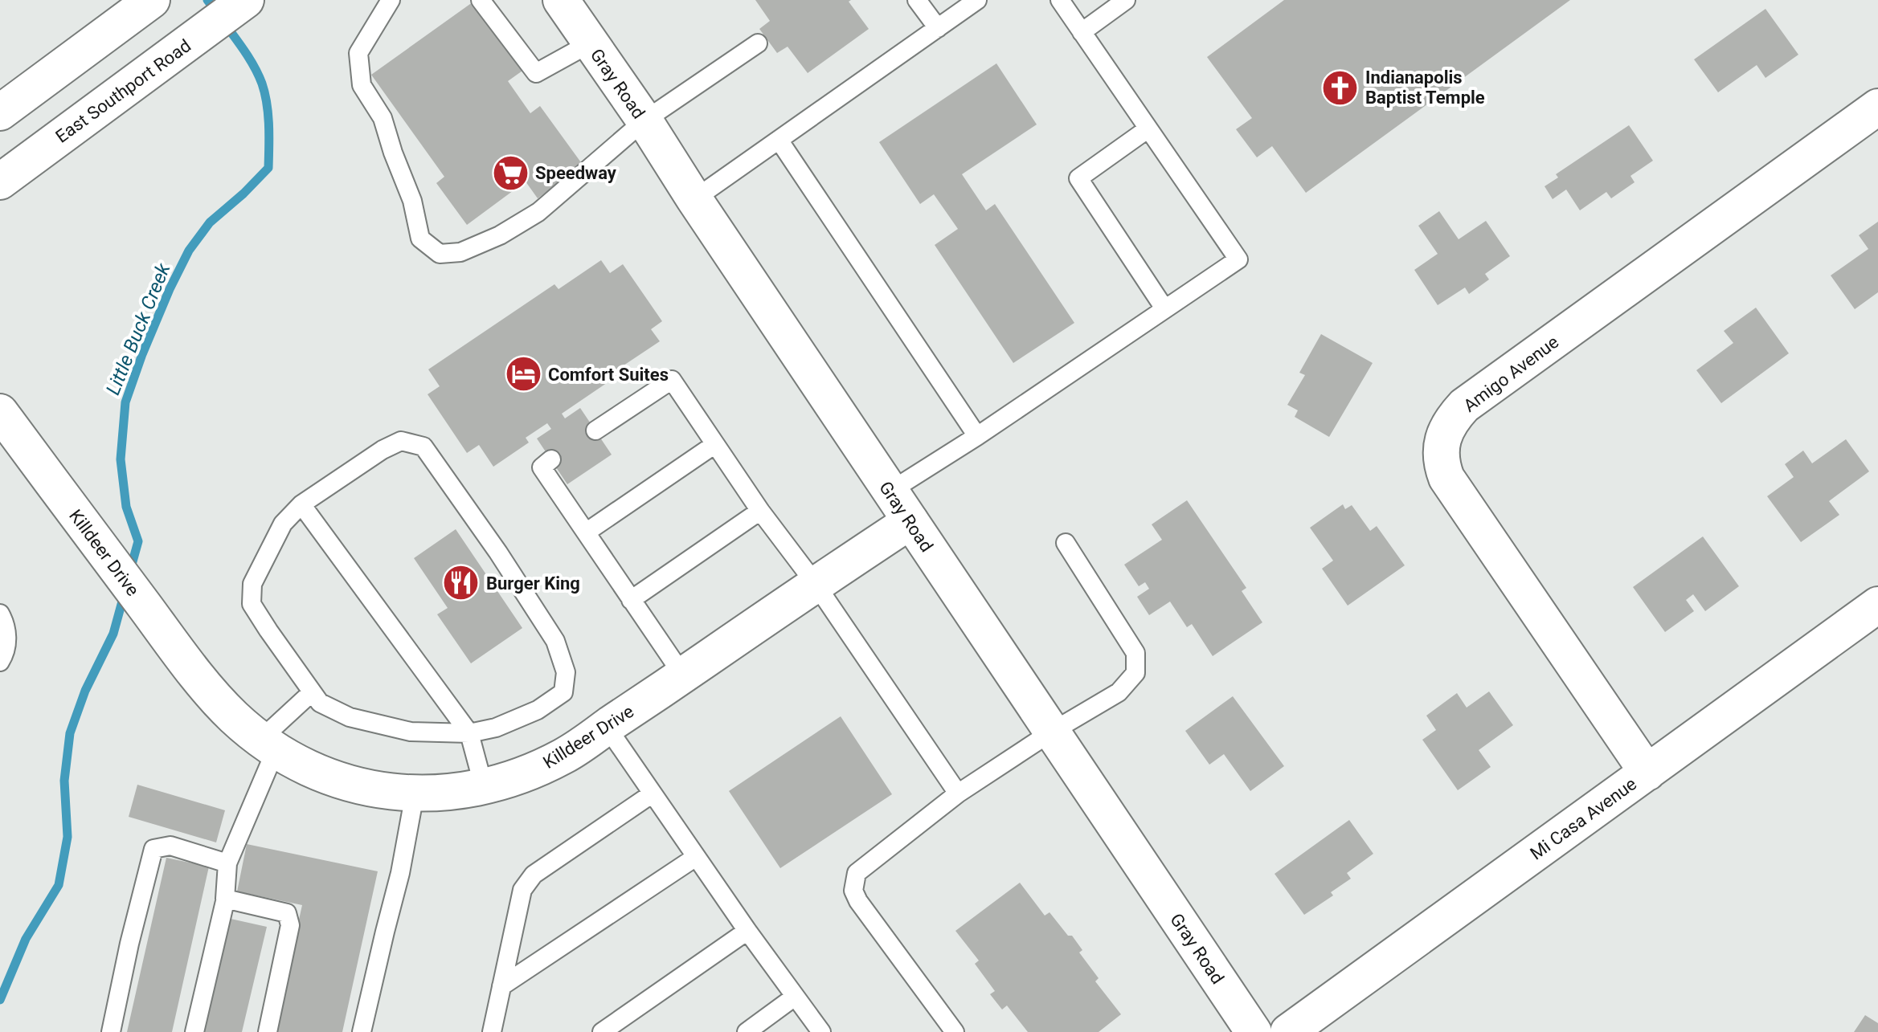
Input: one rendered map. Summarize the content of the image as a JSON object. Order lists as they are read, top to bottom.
{
  "streets": {
    "street": [
      "Gray Road",
      "East Southport Road",
      "Amigo Avenue",
      "Killdeer Drive",
      "Mi Casa Avenue"
    ]
  },
  "crossings": [
    ["Gray Road", "Killdeer Drive"],
    ["Amigo Avenue", "Mi Casa Avenue"]
  ],
  "water": ["Little Buck Creek"],
  "places": {
    "church": ["Indianapolis Baptist Temple"],
    "supermarket": ["Speedway"],
    "hotel": ["Comfort Suites"],
    "restaurant": ["Burger King"]
  }
}
